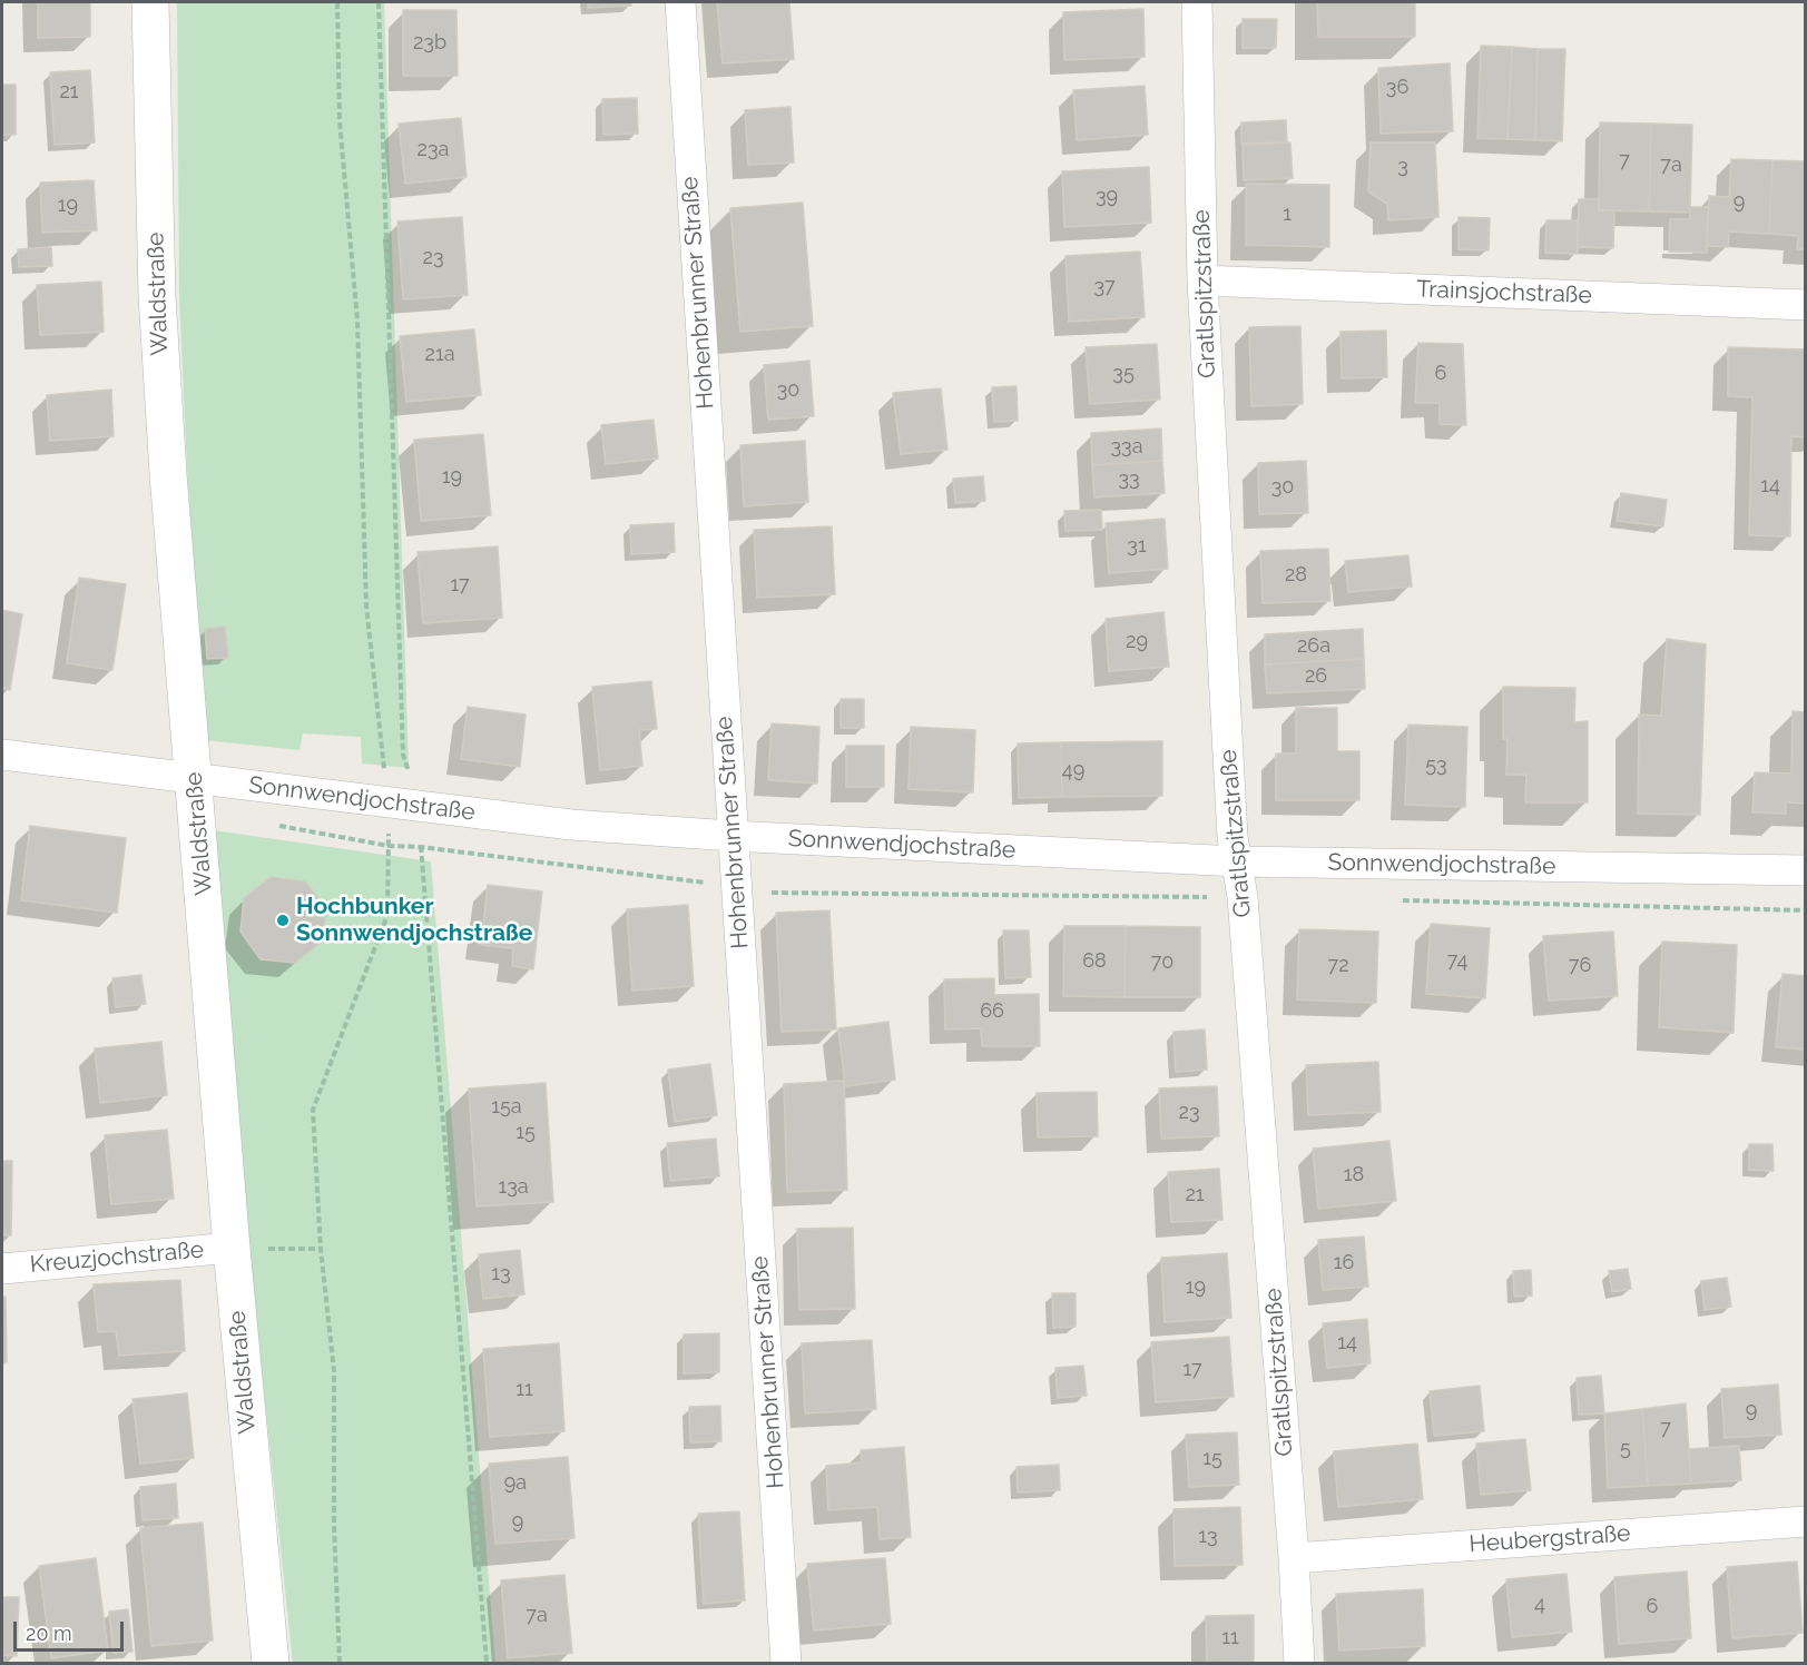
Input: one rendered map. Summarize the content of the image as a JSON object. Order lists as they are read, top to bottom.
{
  "streets": {
    "street": [
      "Hohenbrunner Straße",
      "Trainsjochstraße",
      "Waldstraße",
      "Gratlspitzstraße",
      "Sonnwendjochstraße",
      "Kreuzjochstraße",
      "Heubergstraße"
    ]
  },
  "crossings": [
    ["Hohenbrunner Straße", "Sonnwendjochstraße"],
    ["Trainsjochstraße", "Gratlspitzstraße"],
    ["Waldstraße", "Sonnwendjochstraße"],
    ["Waldstraße", "Kreuzjochstraße"],
    ["Gratlspitzstraße", "Sonnwendjochstraße"],
    ["Gratlspitzstraße", "Heubergstraße"]
  ],
  "places": ["Hochbunker Sonnwendjochstraße"],
  "house_numbers": [
    "23b",
    "36",
    "21",
    "23a",
    "7",
    "7a",
    "3",
    "39",
    "9",
    "19",
    "1",
    "23",
    "37",
    "21a",
    "35",
    "6",
    "30",
    "33a",
    "19",
    "33",
    "14",
    "30",
    "31",
    "28",
    "17",
    "29",
    "26a",
    "26",
    "53",
    "49",
    "68",
    "74",
    "70",
    "72",
    "76",
    "66",
    "15a",
    "23",
    "15",
    "18",
    "13a",
    "21",
    "16",
    "13",
    "19",
    "14",
    "17",
    "11",
    "9",
    "7",
    "5",
    "15",
    "9a",
    "9",
    "13",
    "4",
    "6",
    "7a",
    "11"
  ],
  "scale_bar": "20 m"
}
